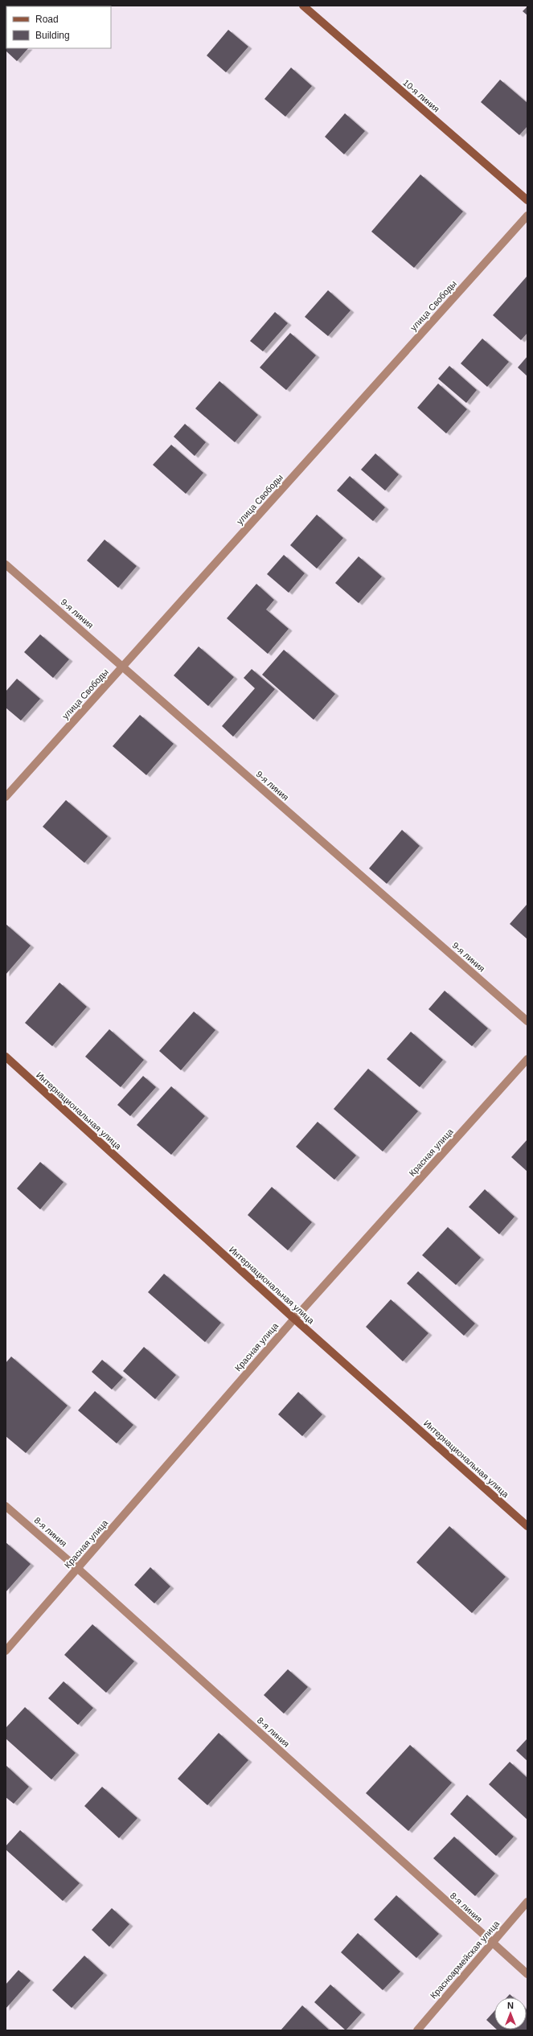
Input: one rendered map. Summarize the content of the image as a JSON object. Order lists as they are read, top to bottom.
{
  "streets": {
    "street": [
      "10-я линия",
      "улица Свободы",
      "9-я линия",
      "Интернациональная улица",
      "Красная улица",
      "8-я линия",
      "Красноармейская улица"
    ]
  },
  "crossings": [
    ["улица Свободы", "9-я линия"],
    ["Интернациональная улица", "Красная улица"],
    ["Красная улица", "8-я линия"],
    ["8-я линия", "Красноармейская улица"]
  ],
  "legend": ["Road", "Building"],
  "north": "top"
}
